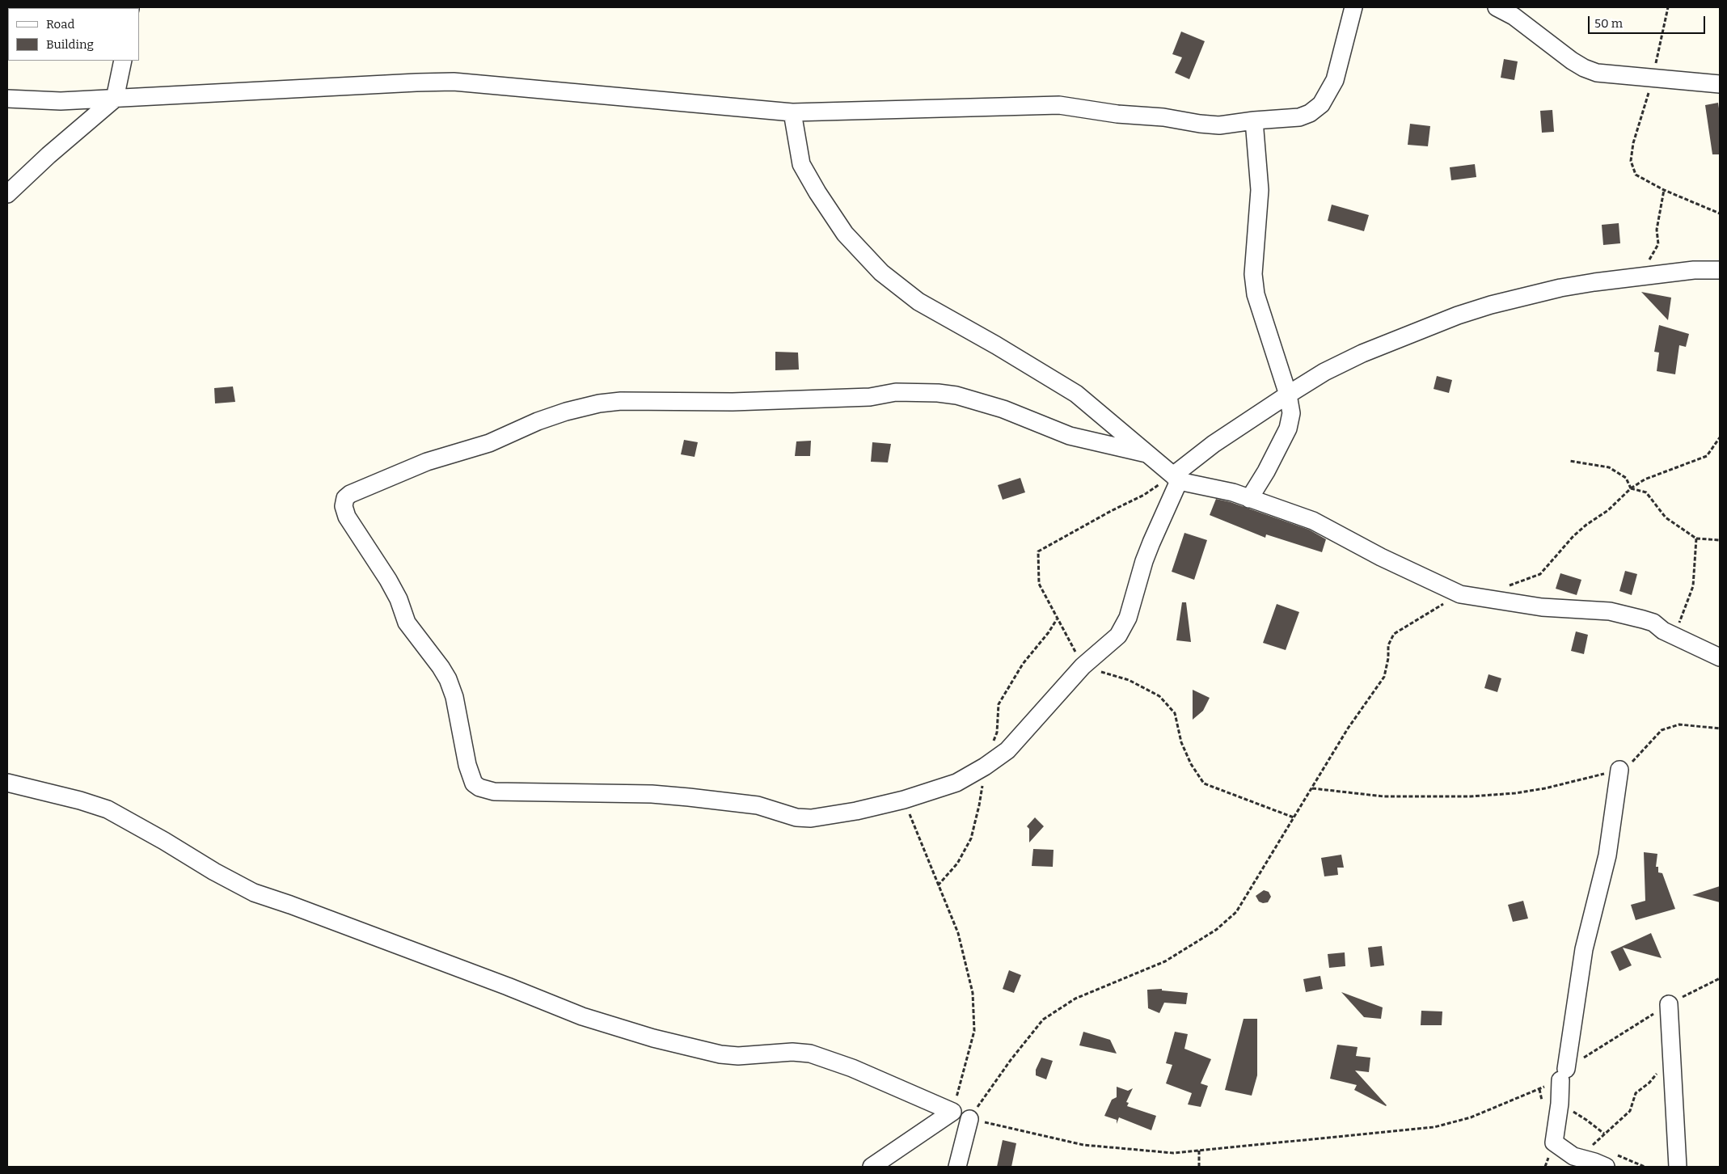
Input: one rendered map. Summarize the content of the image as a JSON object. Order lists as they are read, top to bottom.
{
  "legend": ["Road", "Building"],
  "scale_bar": "50 m"
}
